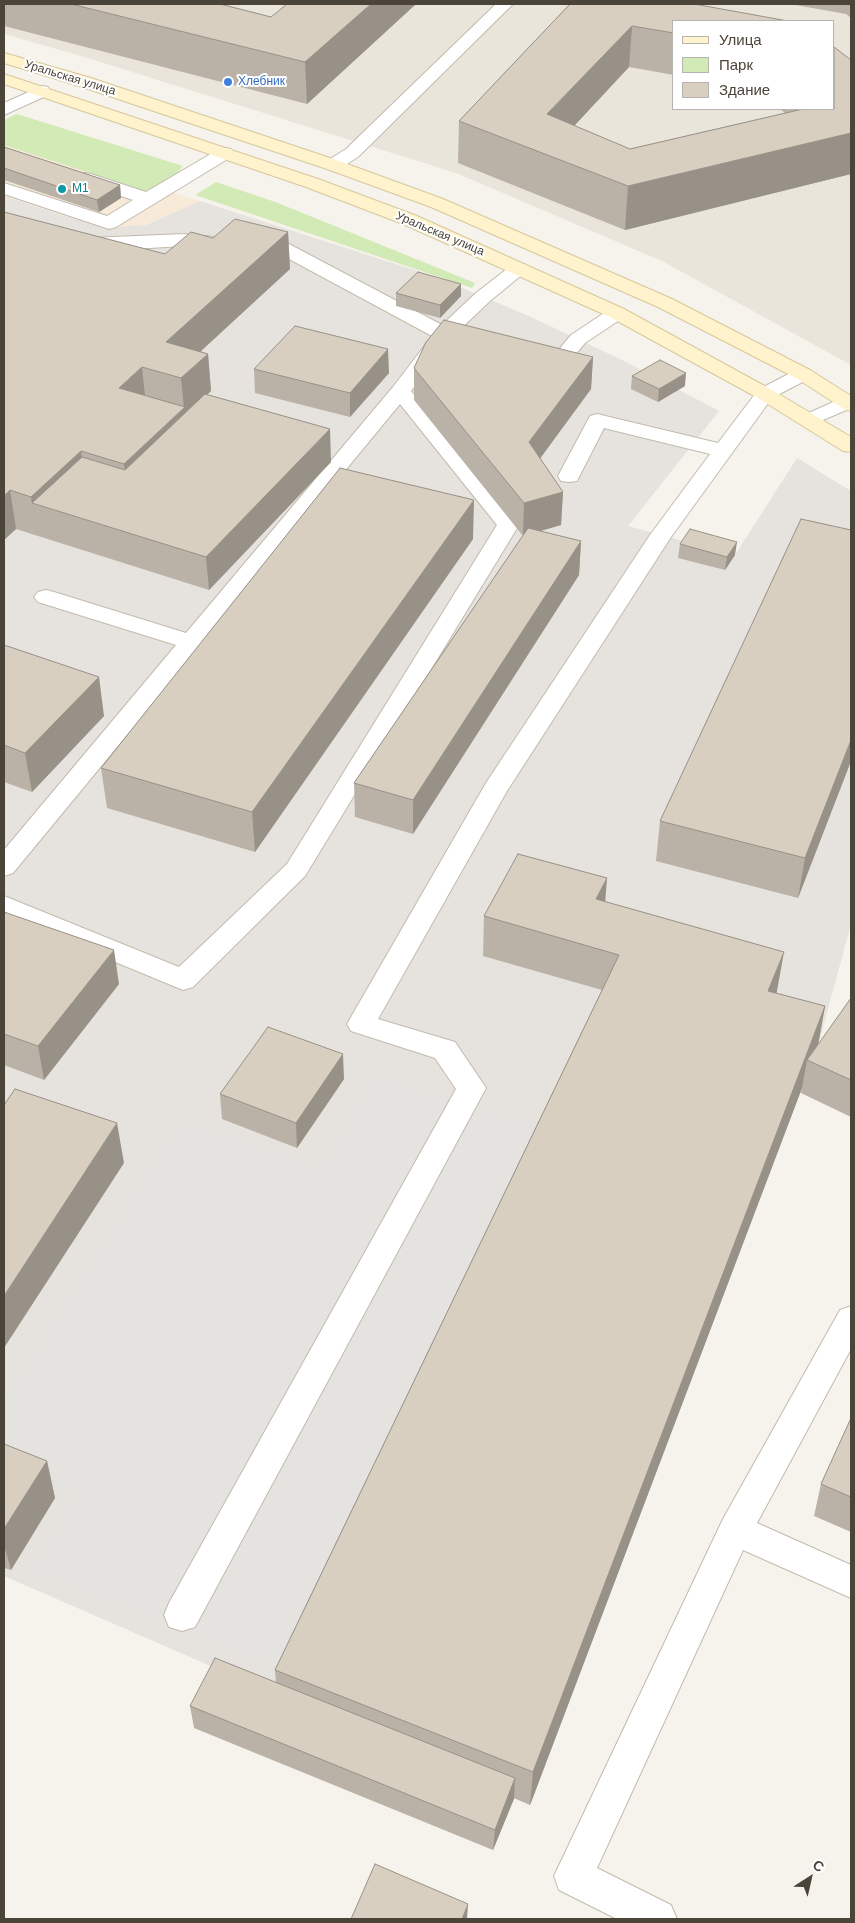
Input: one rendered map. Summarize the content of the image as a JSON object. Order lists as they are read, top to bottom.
{
  "streets": {
    "main road": ["Уральская улица"]
  },
  "places": ["Хлебник", "М1"],
  "legend": ["Улица", "Парк", "Здание"],
  "north": "top right"
}
